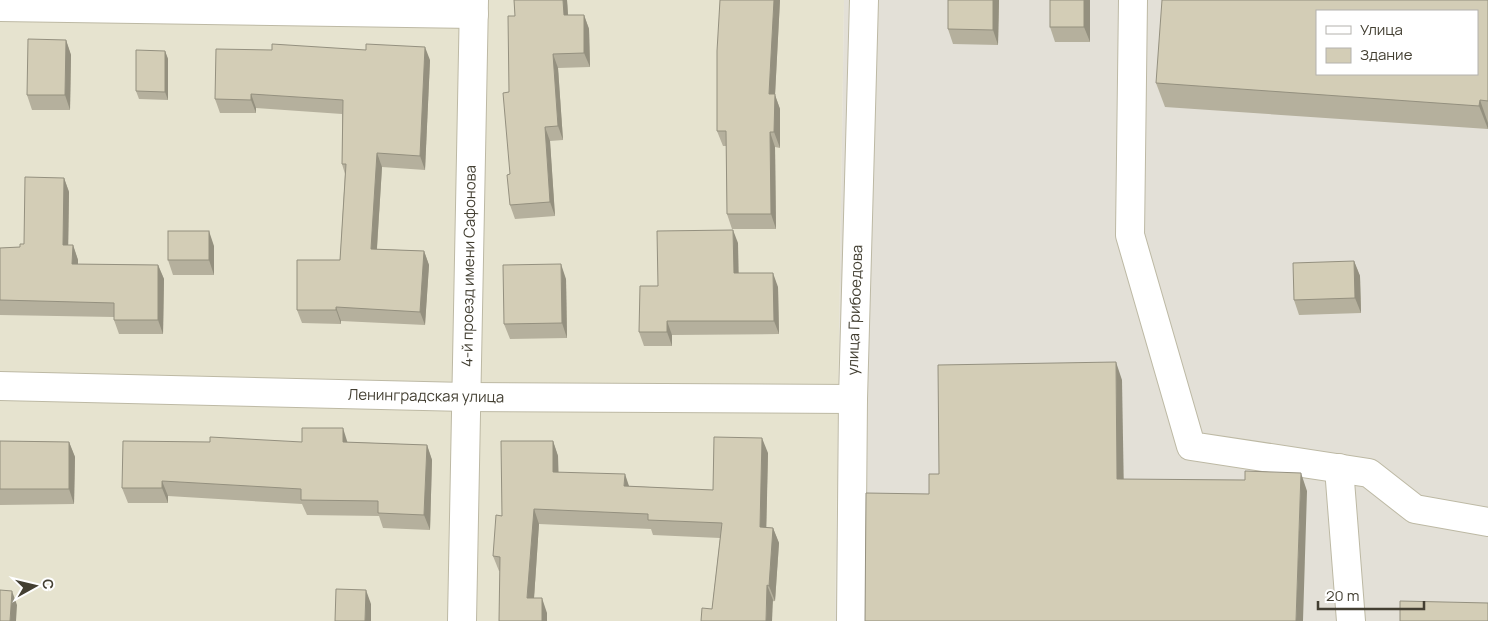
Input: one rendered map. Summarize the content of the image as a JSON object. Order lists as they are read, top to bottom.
{
  "streets": {
    "street": ["4-й проезд имени Сафонова", "улица Грибоедова", "Ленинградская улица"]
  },
  "crossings": [
    ["4-й проезд имени Сафонова", "Ленинградская улица"],
    ["улица Грибоедова", "Ленинградская улица"]
  ],
  "legend": ["Улица", "Здание"],
  "scale_bar": "20 m",
  "north": "right"
}
